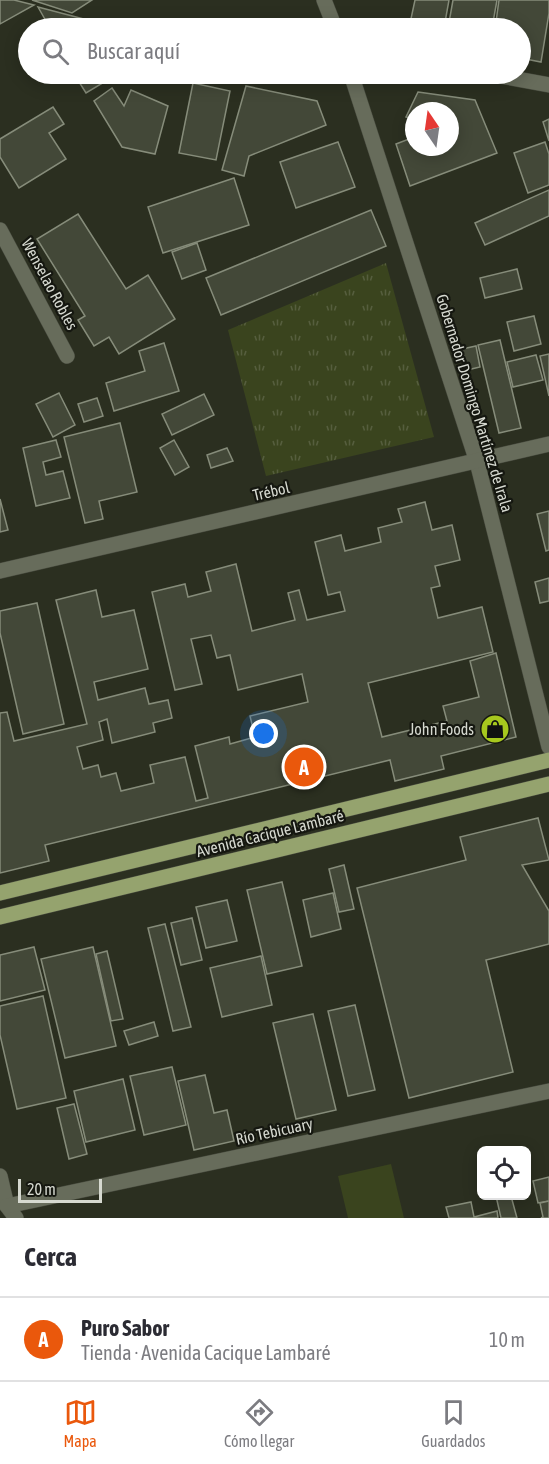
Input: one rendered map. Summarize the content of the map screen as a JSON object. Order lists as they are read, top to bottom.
{
  "streets": {
    "main road": ["Avenida Cacique Lambaré"],
    "street": [
      "Wenselao Robles",
      "Gobernador Domingo Martínez de Irala",
      "Trébol",
      "Río Tebicuary"
    ]
  },
  "crossings": [
    ["Gobernador Domingo Martínez de Irala", "Trébol"]
  ],
  "places": {
    "shop": ["John Foods"]
  },
  "scale_bar": "20 m",
  "north": "top",
  "page": {
    "search": "Buscar aquí",
    "pins": "A",
    "scale": "20 m",
    "heading": "Cerca",
    "list": [
      {
        "mark": "A",
        "name": "Puro Sabor",
        "note": "Tienda · Avenida Cacique Lambaré",
        "value": "10 m"
      }
    ],
    "nav": ["Mapa", "Cómo llegar", "Guardados"]
  }
}
